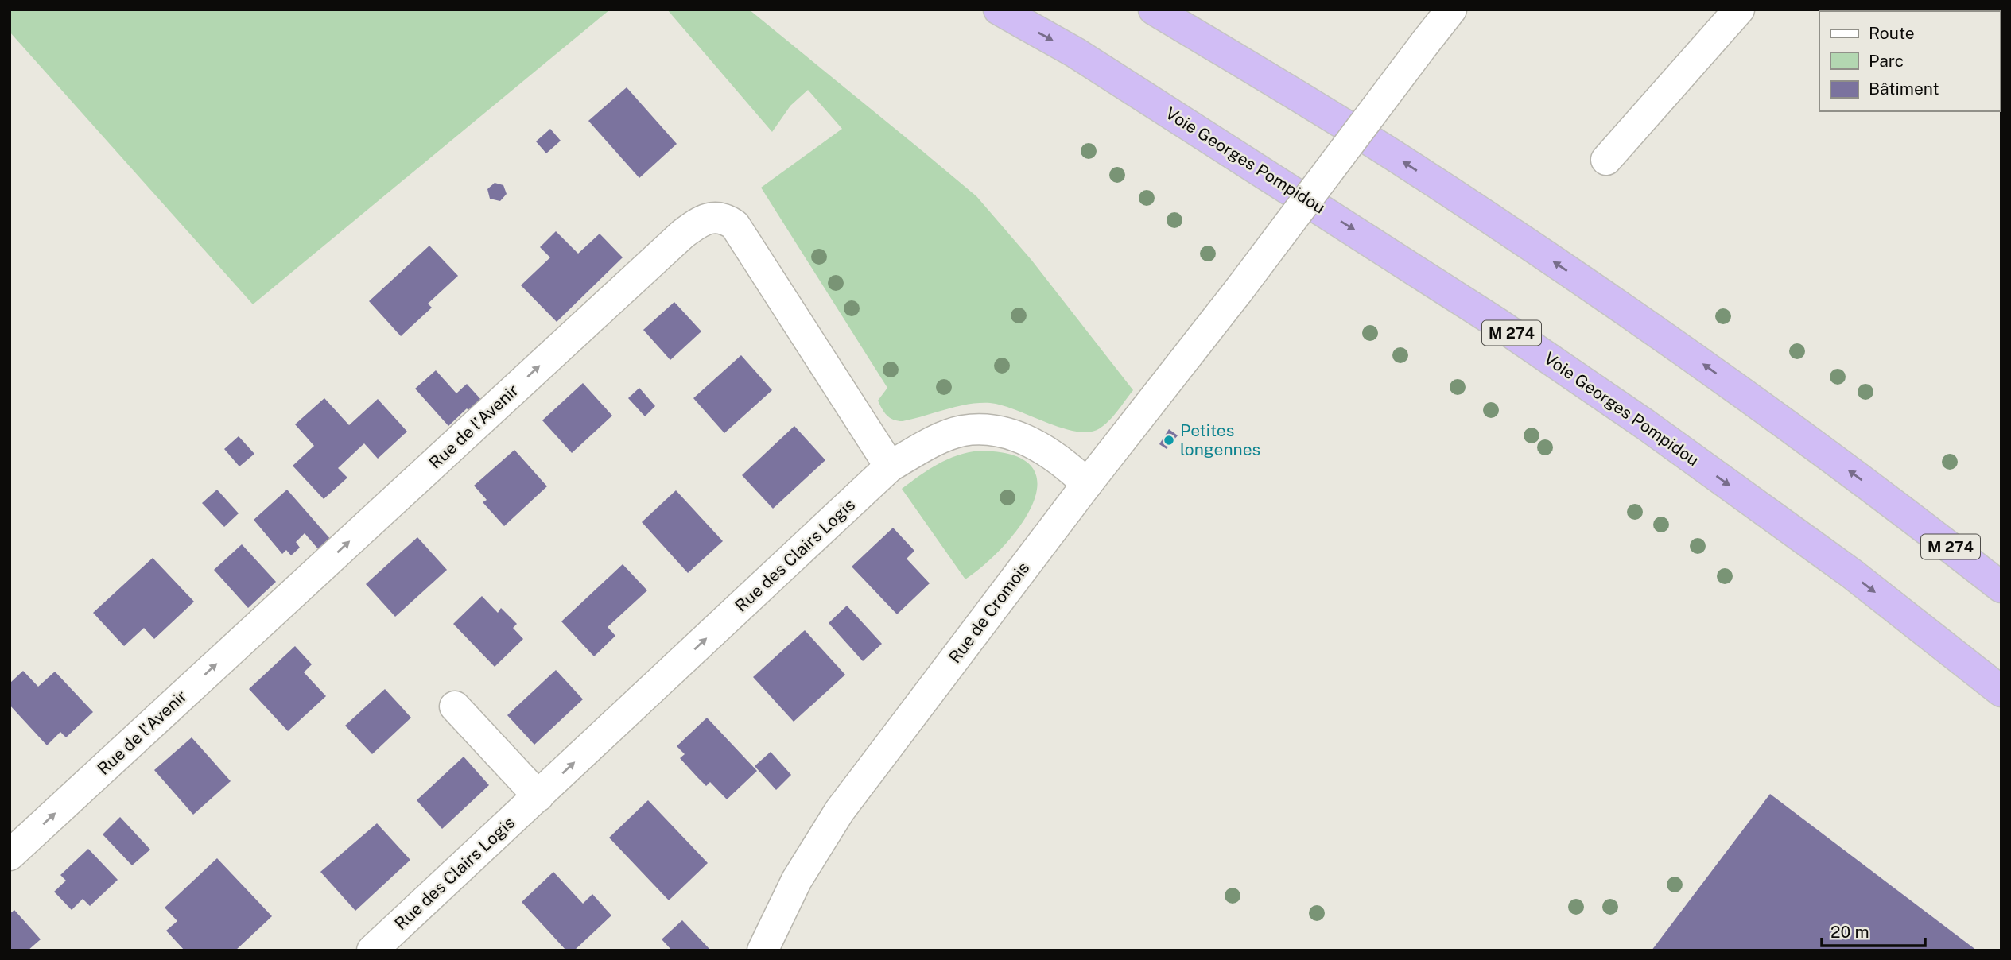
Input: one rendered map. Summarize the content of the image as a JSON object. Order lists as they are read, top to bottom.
{
  "streets": {
    "highway": ["Voie Georges Pompidou", "M 274"],
    "street": ["Rue de l'Avenir", "Rue des Clairs Logis", "Rue de Cromois"]
  },
  "crossings": [
    ["Rue de l'Avenir", "Rue des Clairs Logis"],
    ["Rue des Clairs Logis", "Rue de Cromois"]
  ],
  "one_way": ["Rue des Clairs Logis"],
  "places": ["Petites longennes"],
  "legend": ["Route", "Parc", "Bâtiment"],
  "scale_bar": "20 m"
}
